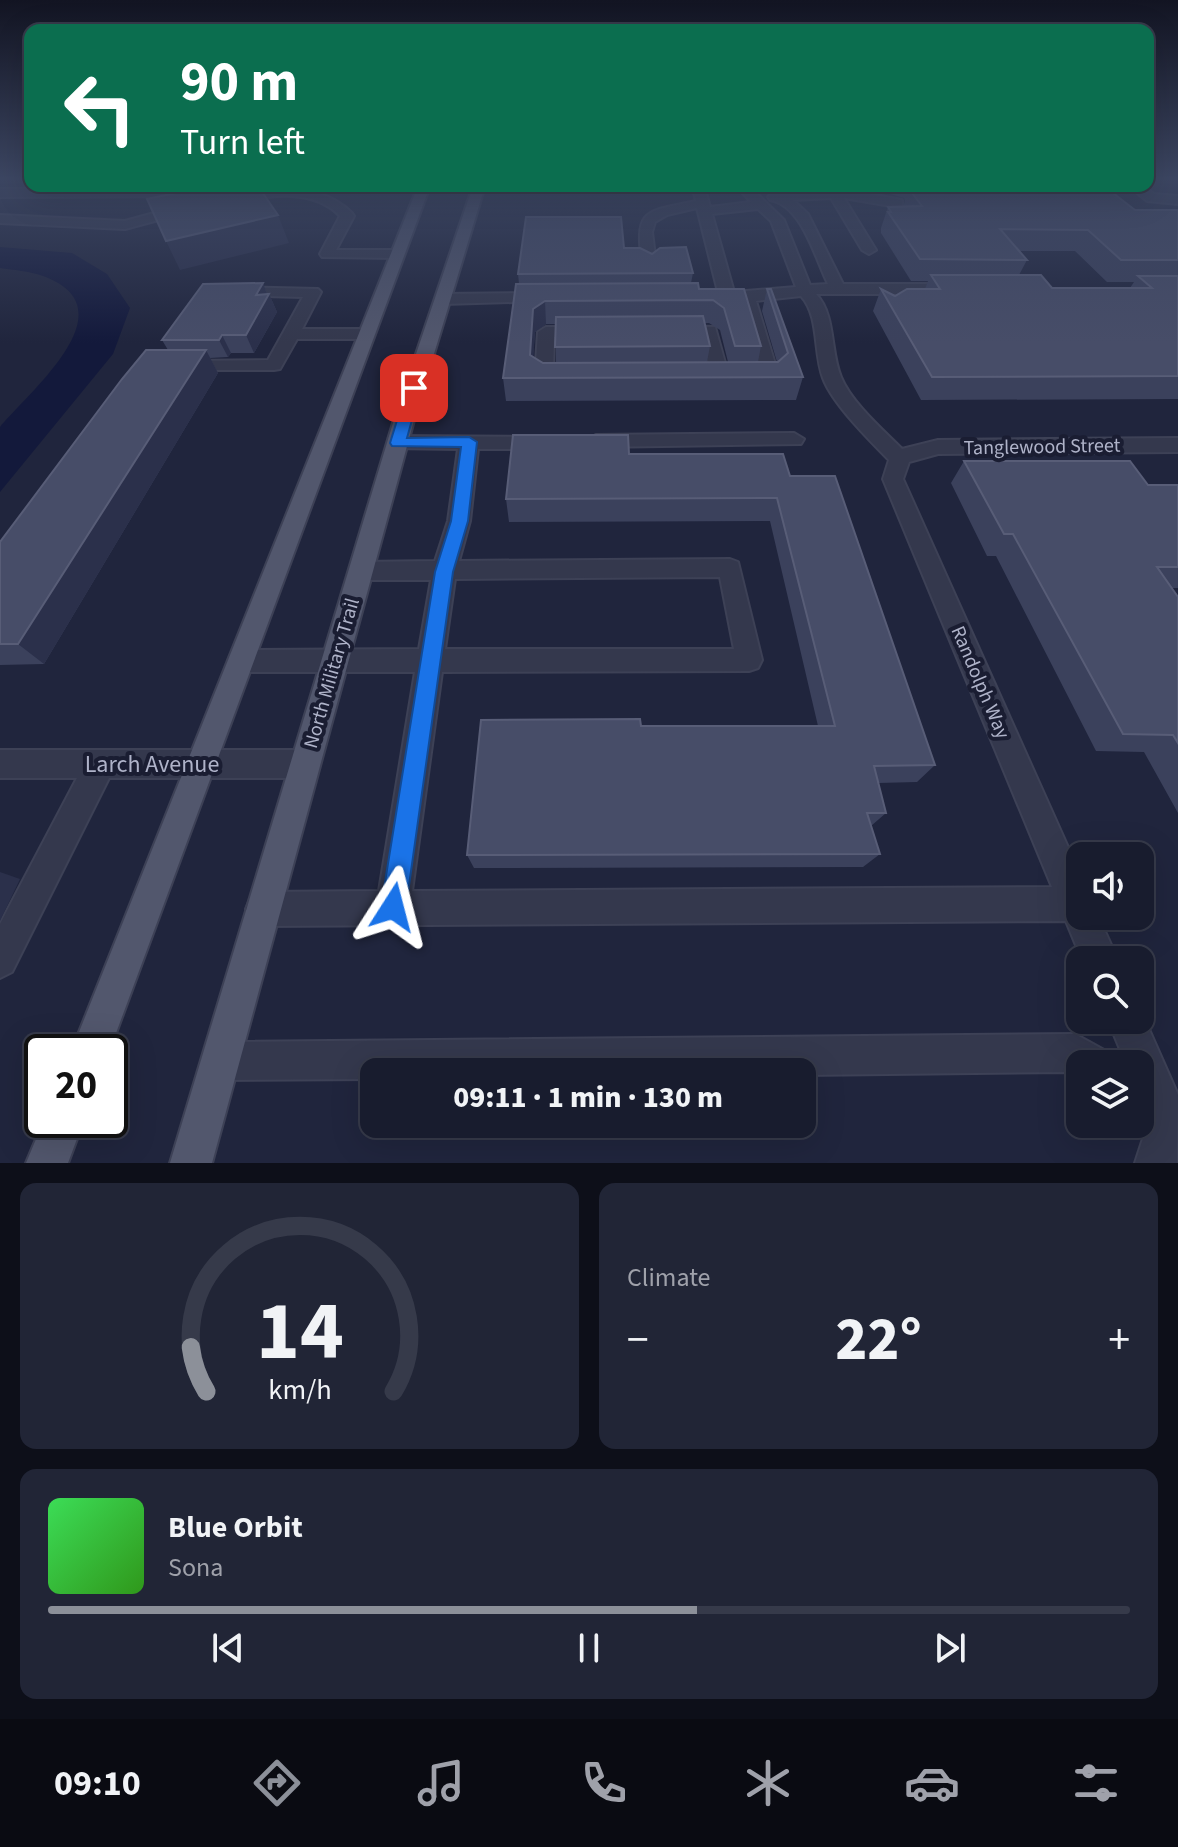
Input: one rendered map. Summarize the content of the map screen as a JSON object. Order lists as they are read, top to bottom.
{
  "streets": {
    "main road": ["North Military Trail"],
    "street": ["Tanglewood Street", "Randolph Way", "Larch Avenue"]
  },
  "crossings": [
    ["Tanglewood Street", "Randolph Way"],
    ["North Military Trail", "Larch Avenue"]
  ],
  "page": {
    "turn": ["90 m", "Turn left"],
    "limit": "20",
    "trip": "09:11 · 1 min · 130 m",
    "tile": "Climate",
    "heat": ["−", "22°", "+"],
    "song": ["Blue Orbit", "Sona"],
    "tabs": "09:10",
    "gauge": ["14", "km/h"]
  }
}
